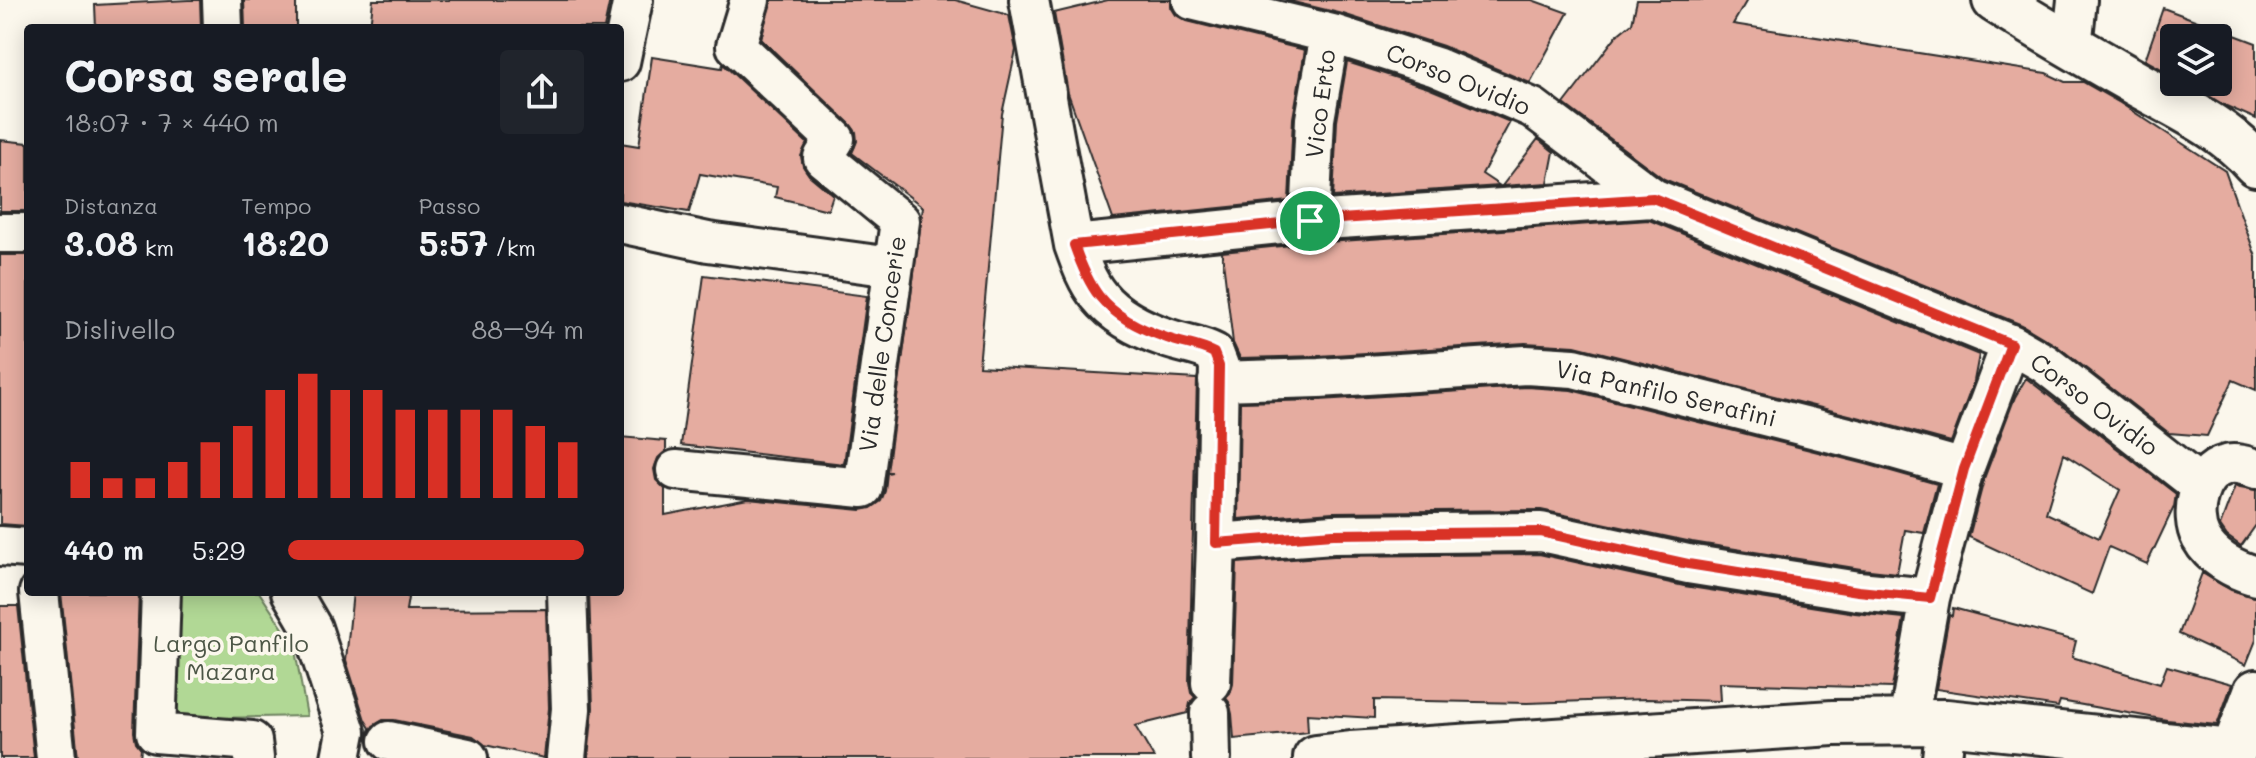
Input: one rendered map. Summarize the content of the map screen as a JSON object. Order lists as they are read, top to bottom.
{
  "streets": {
    "street": [
      "Corso Ovidio",
      "Vico Erto",
      "Via delle Concerie",
      "Via Panfilo Serafini"
    ]
  },
  "crossings": [
    ["Corso Ovidio", "Vico Erto"]
  ],
  "parks": ["Largo Panfilo Mazara"],
  "page": {
    "heading": ["Corsa serale", "18:07 · 7 × 440 m"],
    "stats": [
      ["Distanza", "3.08 km"],
      ["Tempo", "18:20"],
      ["Passo", "5:57 /km"]
    ],
    "chart": ["Dislivello", "88–94 m"],
    "list": [
      {
        "name": "440 m",
        "note": "5:29"
      }
    ]
  }
}
